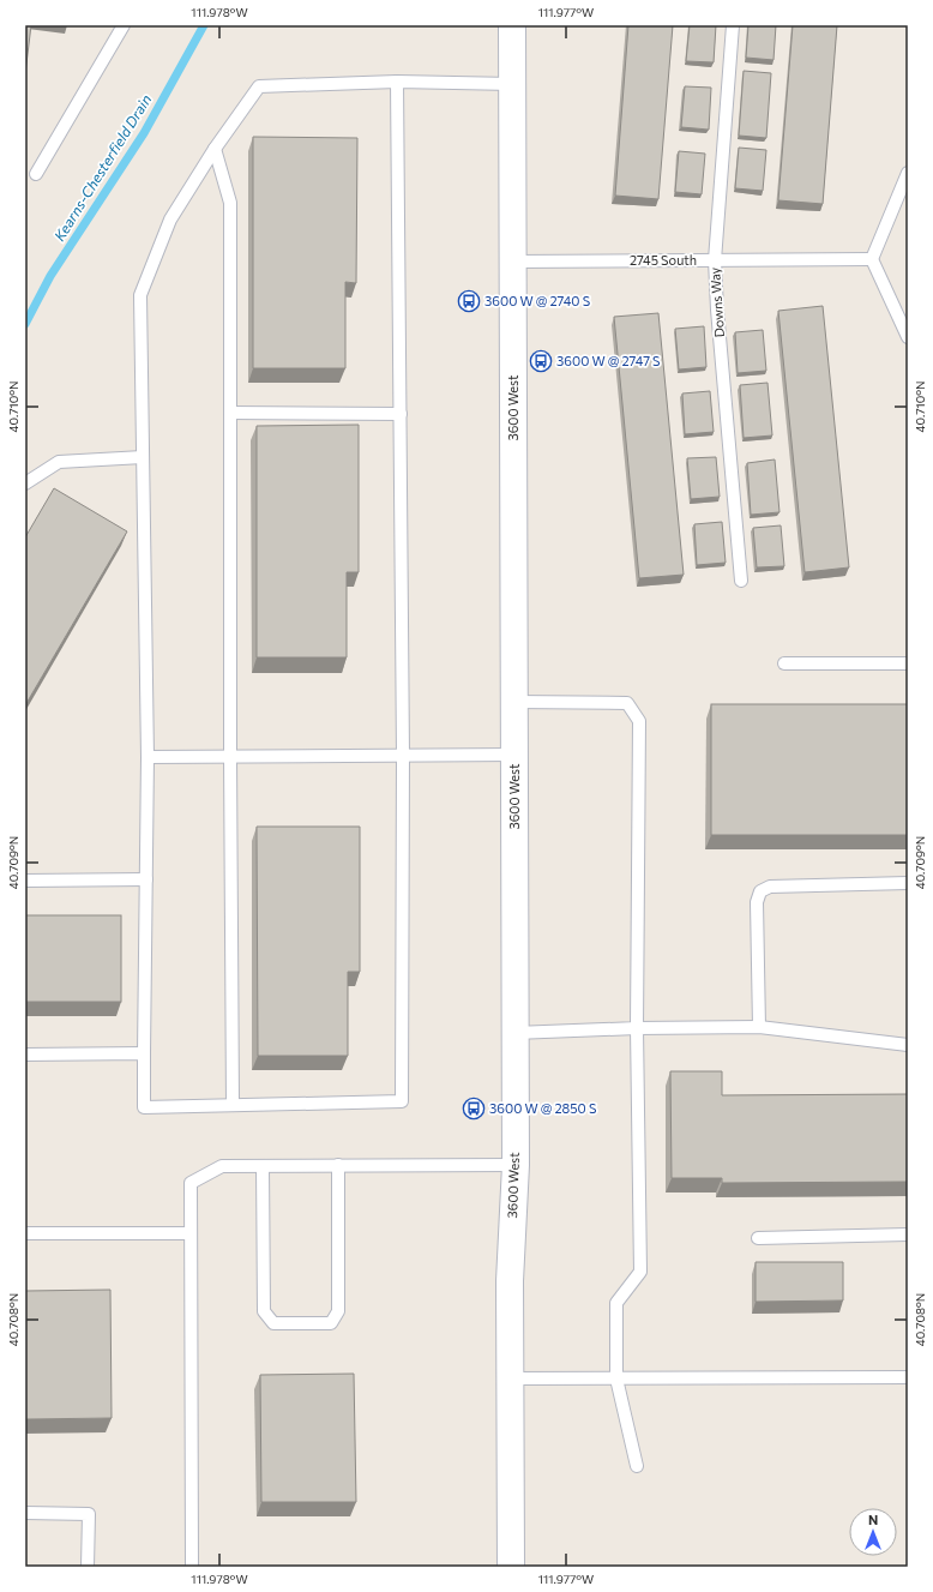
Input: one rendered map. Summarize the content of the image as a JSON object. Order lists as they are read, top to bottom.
{
  "streets": {
    "street": ["3600 West"],
    "lane": ["2745 South", "Downs Way"]
  },
  "crossings": [
    ["2745 South", "Downs Way"],
    ["2745 South", "3600 West"]
  ],
  "water": ["Kearns-Chesterfield Drain"],
  "places": {
    "bus stop": ["3600 W @ 2740 S", "3600 W @ 2747 S", "3600 W @ 2850 S"]
  },
  "north": "top",
  "coordinates": [
    "111.978°W",
    "111.977°W",
    "40.710°N",
    "40.709°N",
    "40.708°N"
  ]
}
